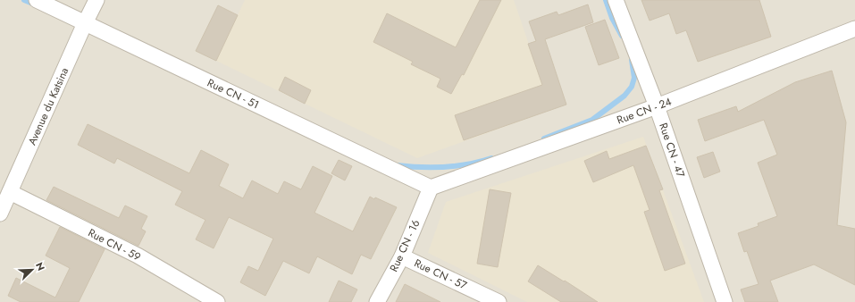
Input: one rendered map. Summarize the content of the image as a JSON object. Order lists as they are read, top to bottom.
{
  "streets": {
    "street": [
      "Rue CN - 51",
      "Avenue du Katsina",
      "Rue CN - 24",
      "Rue CN - 47",
      "Rue CN - 59",
      "Rue CN - 16",
      "Rue CN - 57"
    ]
  },
  "crossings": [
    ["Rue CN - 51", "Avenue du Katsina"],
    ["Rue CN - 51", "Rue CN - 24"],
    ["Rue CN - 51", "Rue CN - 16"],
    ["Avenue du Katsina", "Rue CN - 59"],
    ["Rue CN - 24", "Rue CN - 47"],
    ["Rue CN - 24", "Rue CN - 16"],
    ["Rue CN - 16", "Rue CN - 57"]
  ],
  "north": "top right"
}
